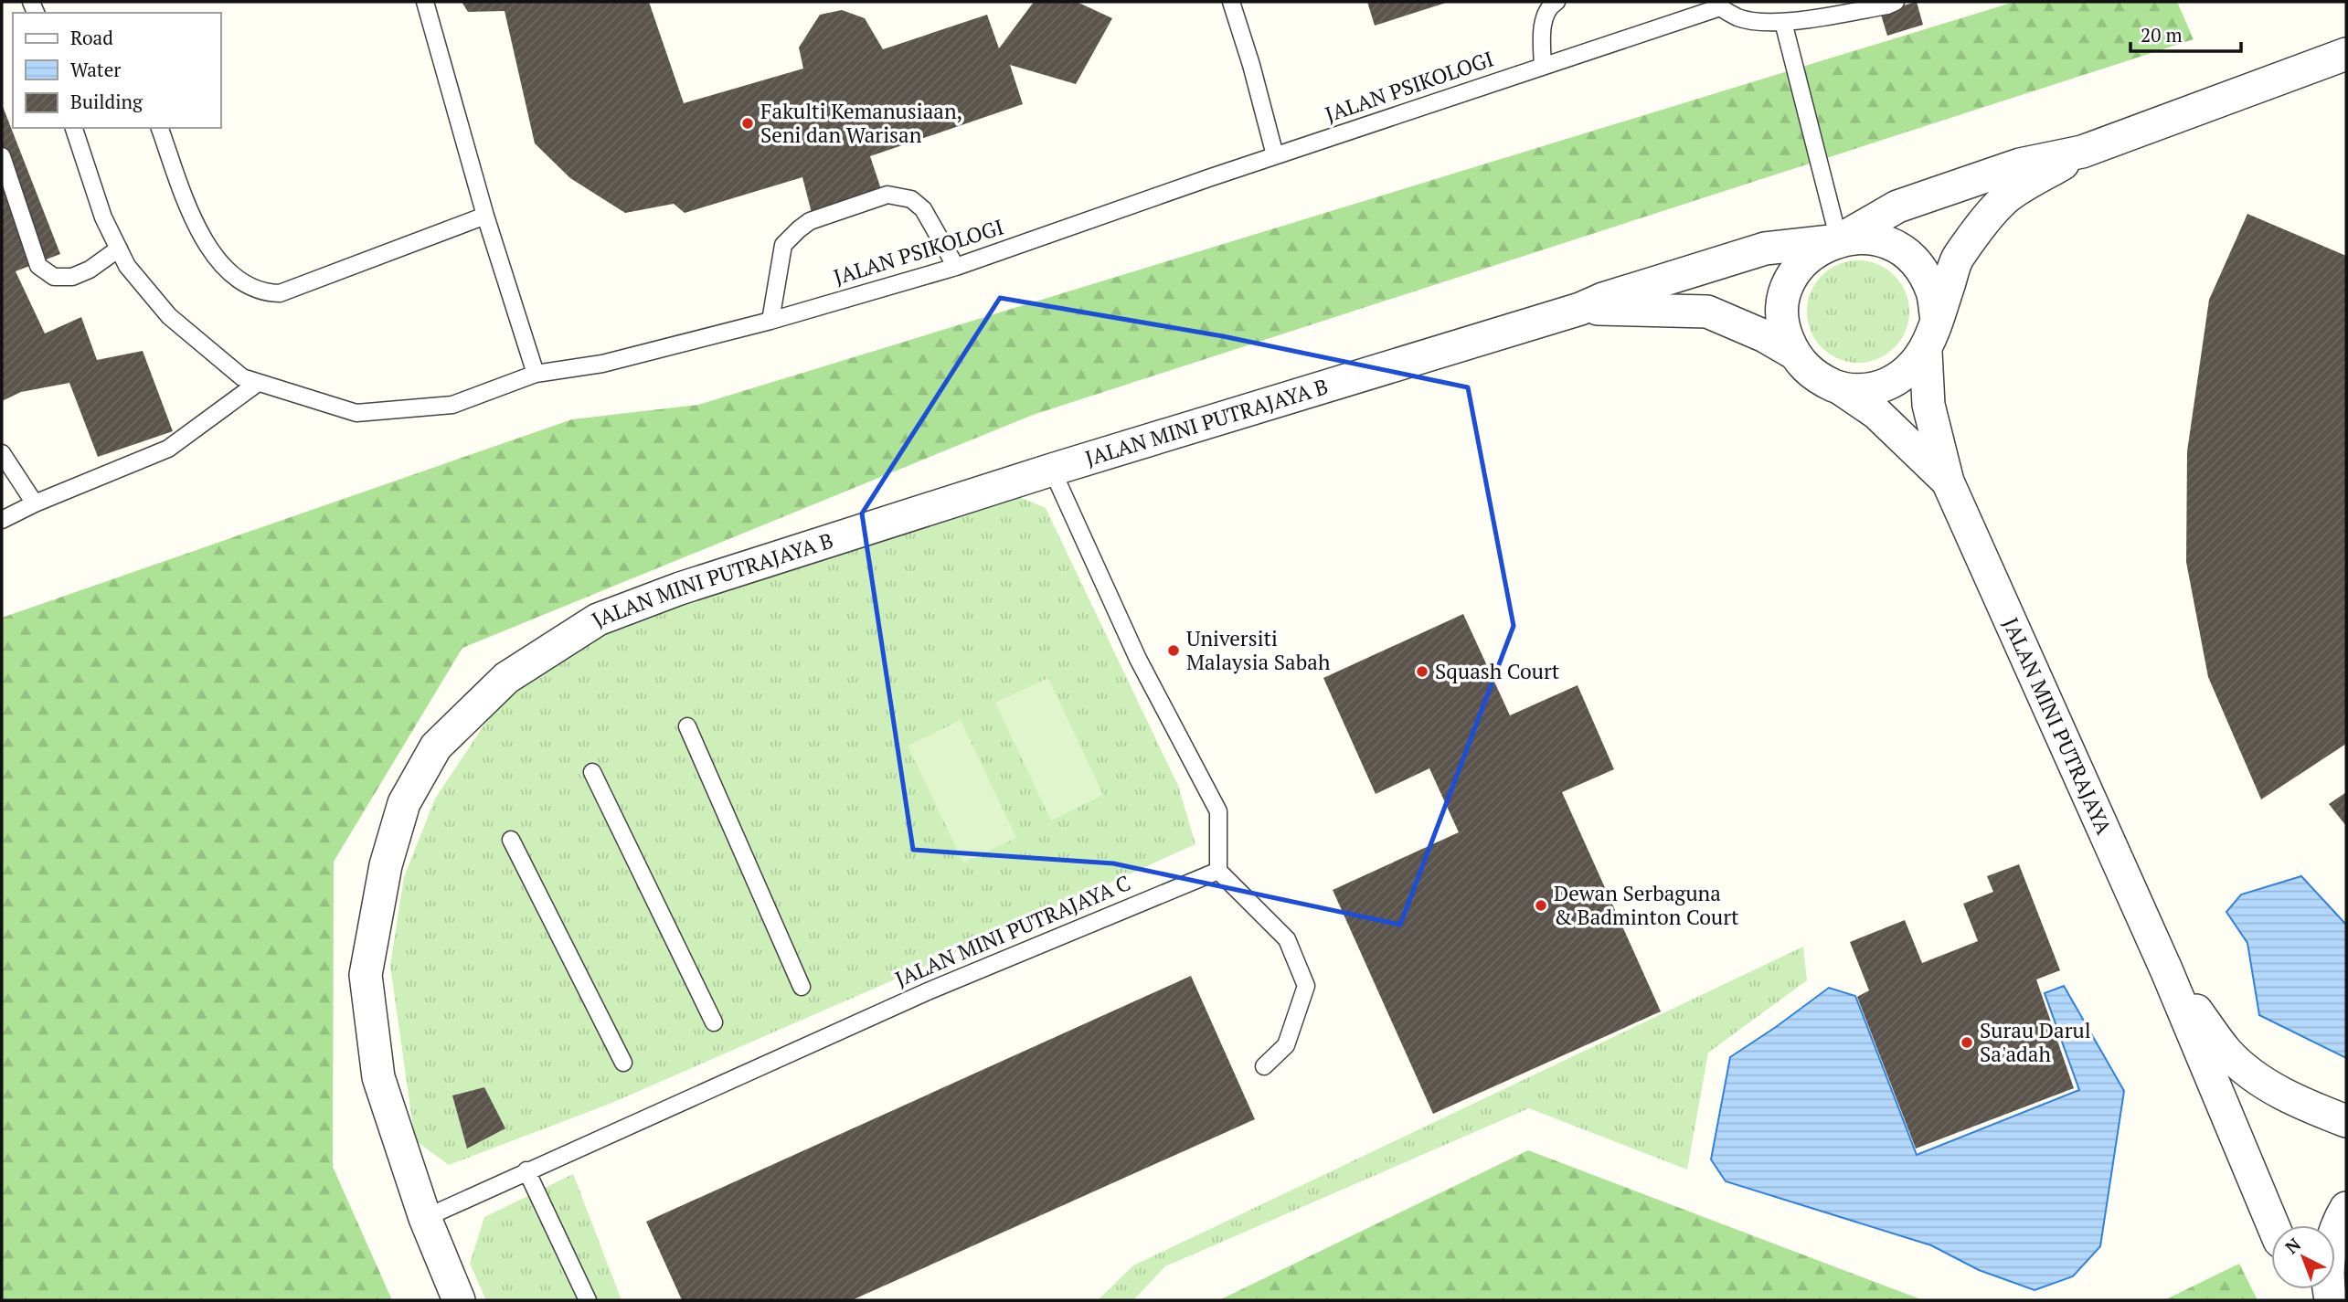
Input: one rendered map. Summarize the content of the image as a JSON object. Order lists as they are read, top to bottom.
{
  "streets": {
    "street": ["JALAN MINI PUTRAJAYA B", "JALAN MINI PUTRAJAYA"],
    "lane": ["JALAN PSIKOLOGI", "JALAN MINI PUTRAJAYA C"]
  },
  "crossings": [
    ["JALAN MINI PUTRAJAYA B", "JALAN MINI PUTRAJAYA C"]
  ],
  "places": [
    "Fakulti Kemanusiaan, Seni dan Warisan",
    "Universiti Malaysia Sabah",
    "Squash Court",
    "Dewan Serbaguna & Badminton Court",
    "Surau Darul Sa'adah"
  ],
  "legend": ["Road", "Water", "Building"],
  "scale_bar": "20 m",
  "north": "top left"
}
